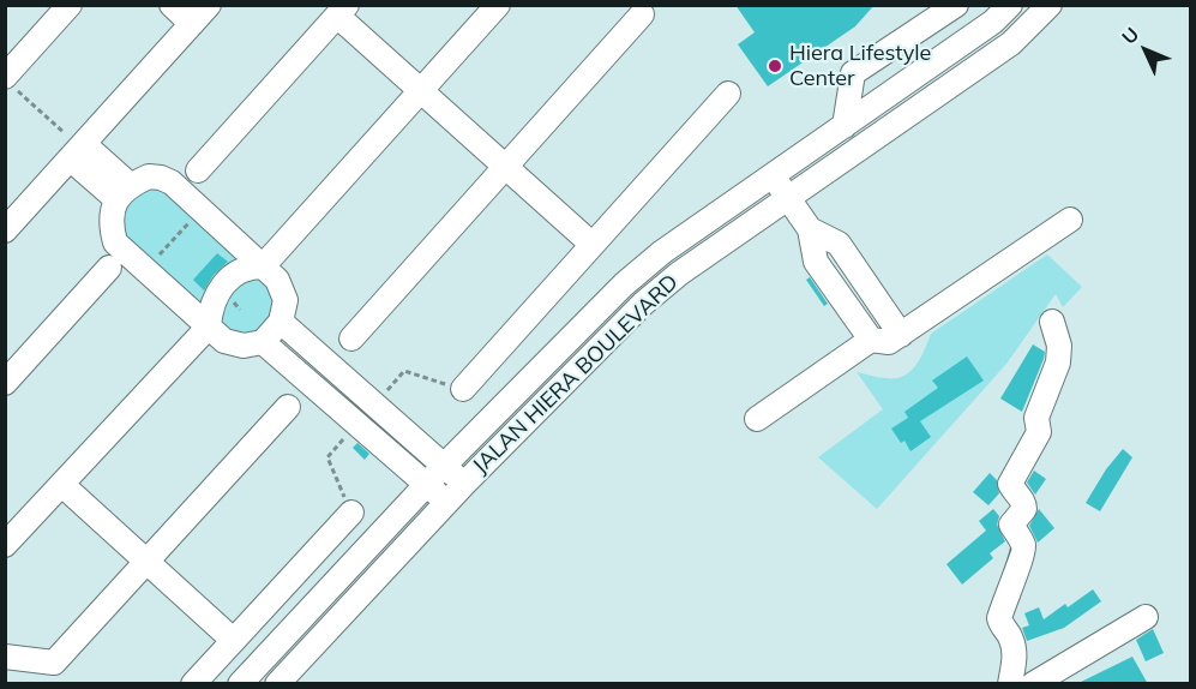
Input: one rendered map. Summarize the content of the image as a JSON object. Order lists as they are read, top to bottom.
{
  "streets": {
    "street": ["JALAN HIERA BOULEVARD"]
  },
  "places": ["Hiera Lifestyle Center"],
  "north": "top left"
}
